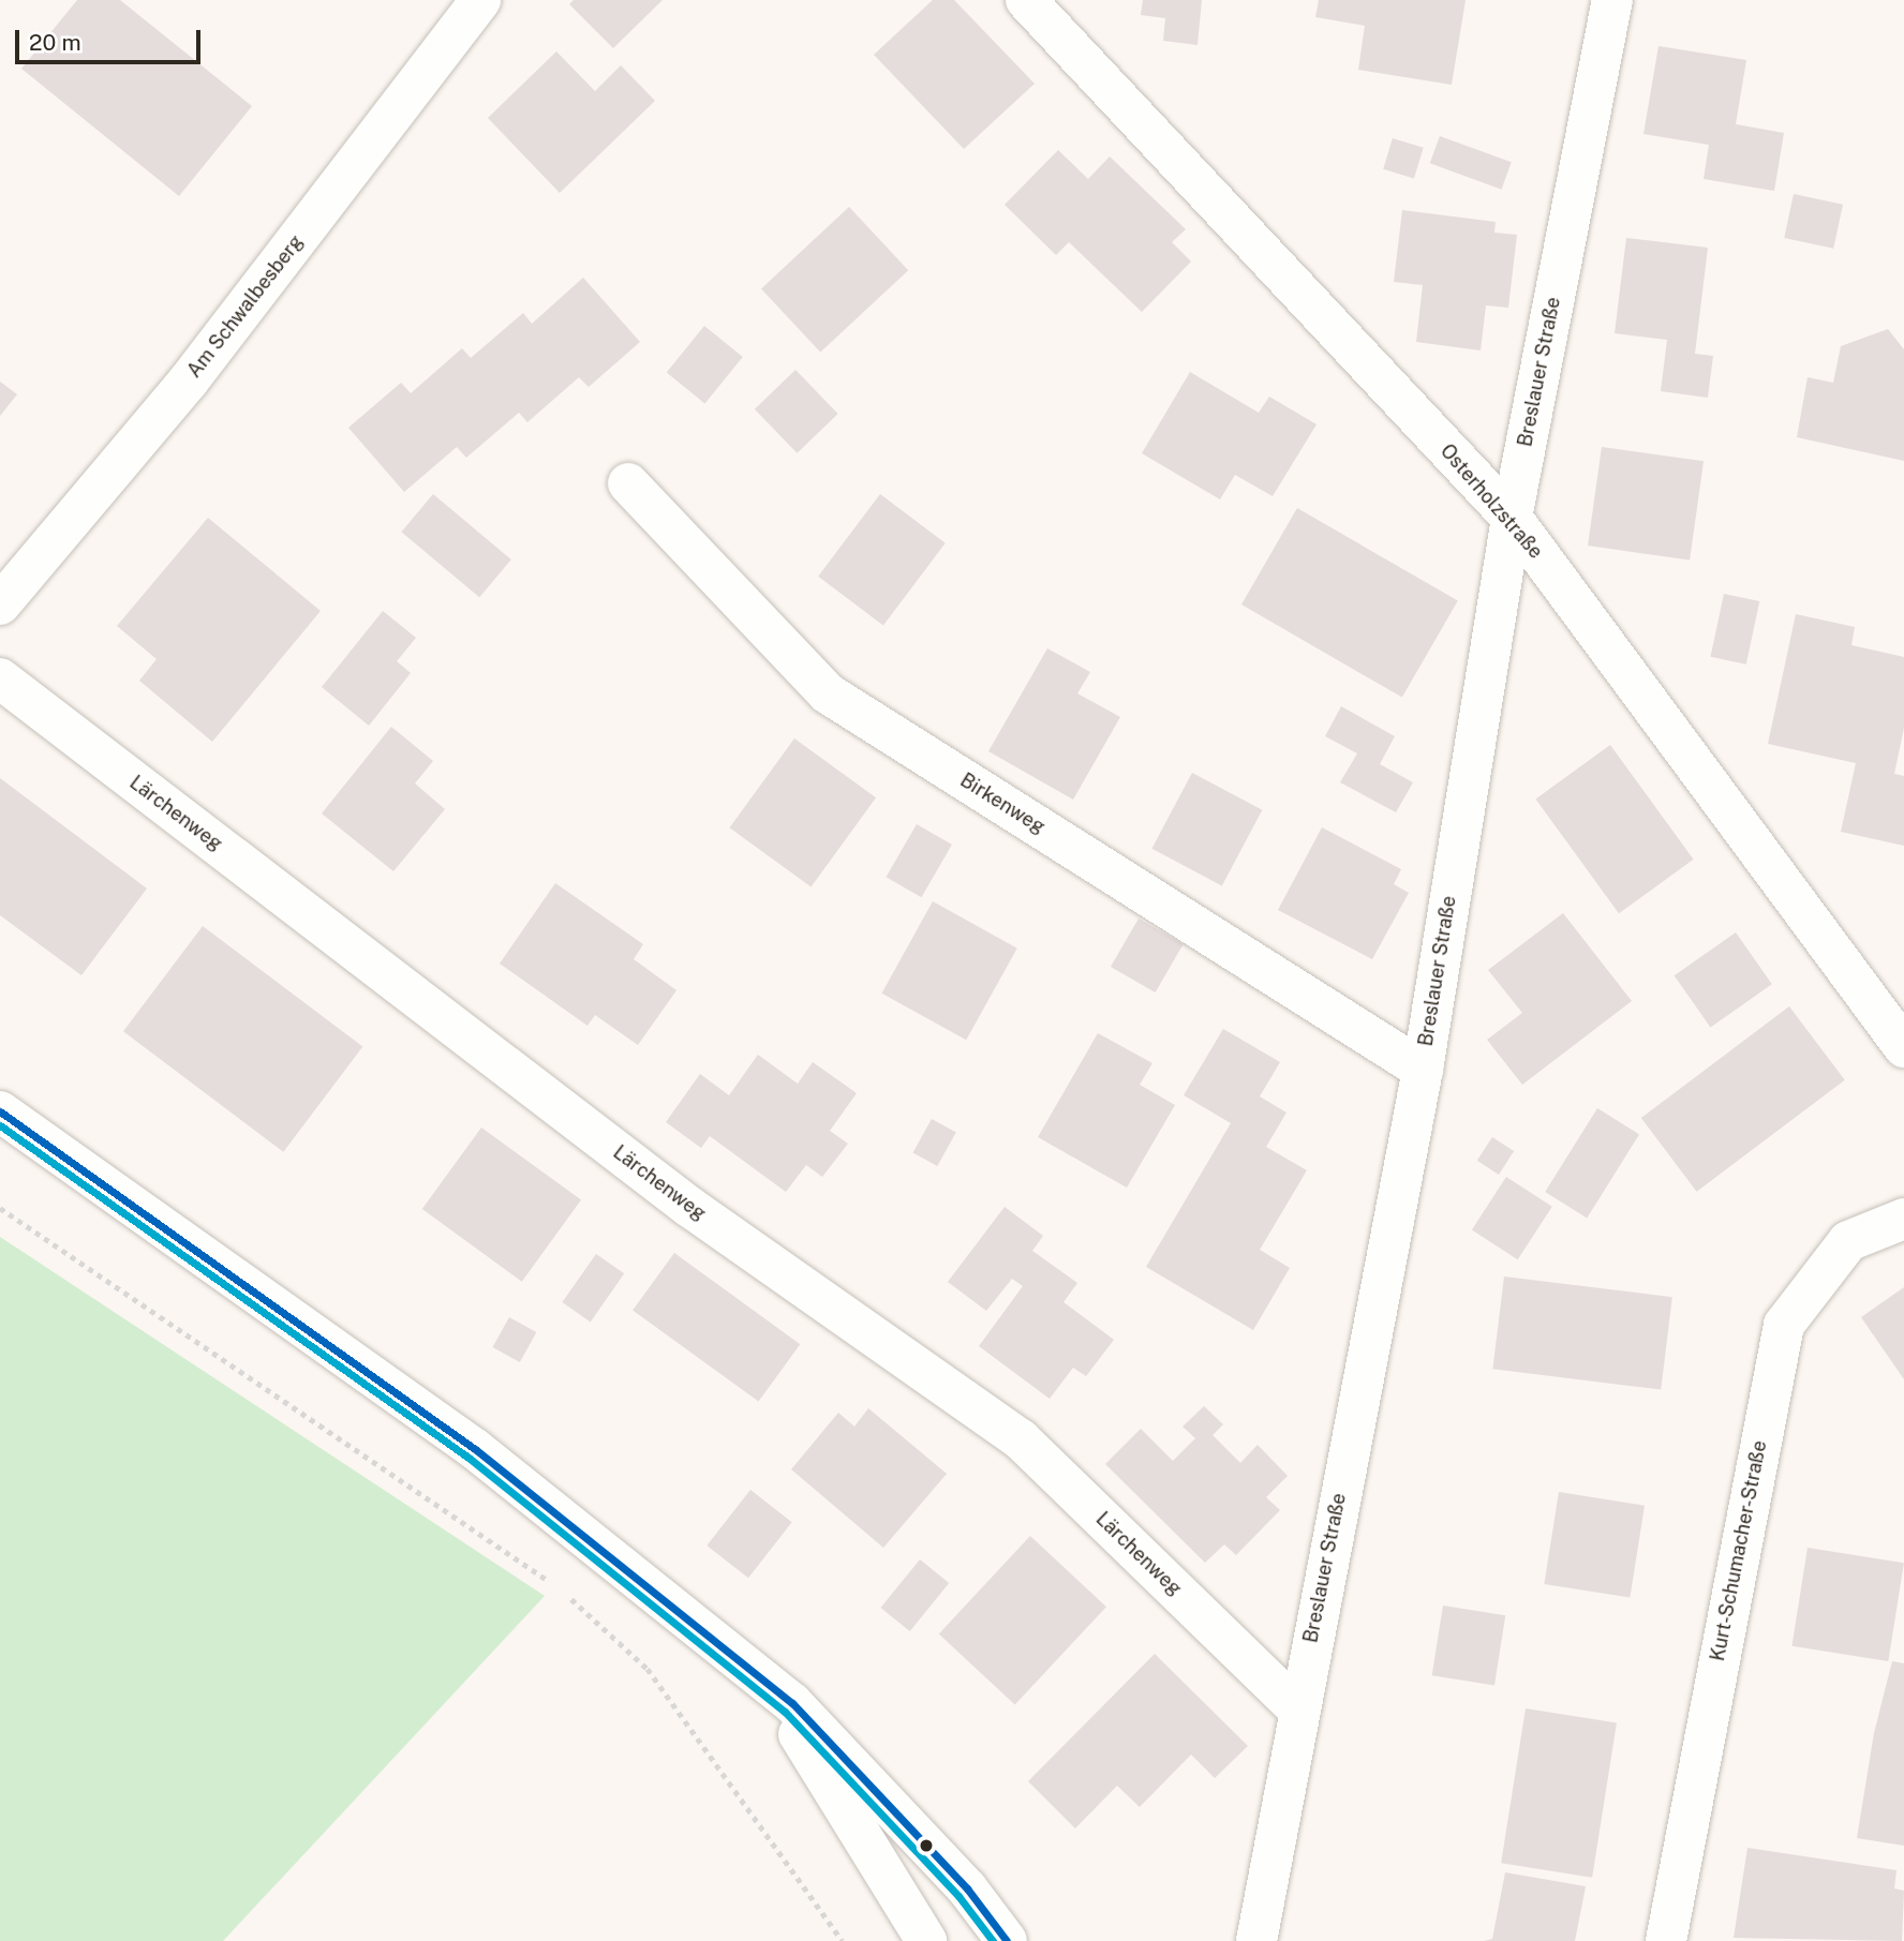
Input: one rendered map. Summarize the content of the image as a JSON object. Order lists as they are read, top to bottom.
{
  "streets": {
    "street": [
      "Am Schwalbesberg",
      "Breslauer Straße",
      "Osterholzstraße",
      "Birkenweg",
      "Lärchenweg",
      "Kurt-Schumacher-Straße"
    ]
  },
  "crossings": [
    ["Breslauer Straße", "Osterholzstraße"],
    ["Breslauer Straße", "Birkenweg"],
    ["Breslauer Straße", "Lärchenweg"]
  ],
  "scale_bar": "20 m"
}
